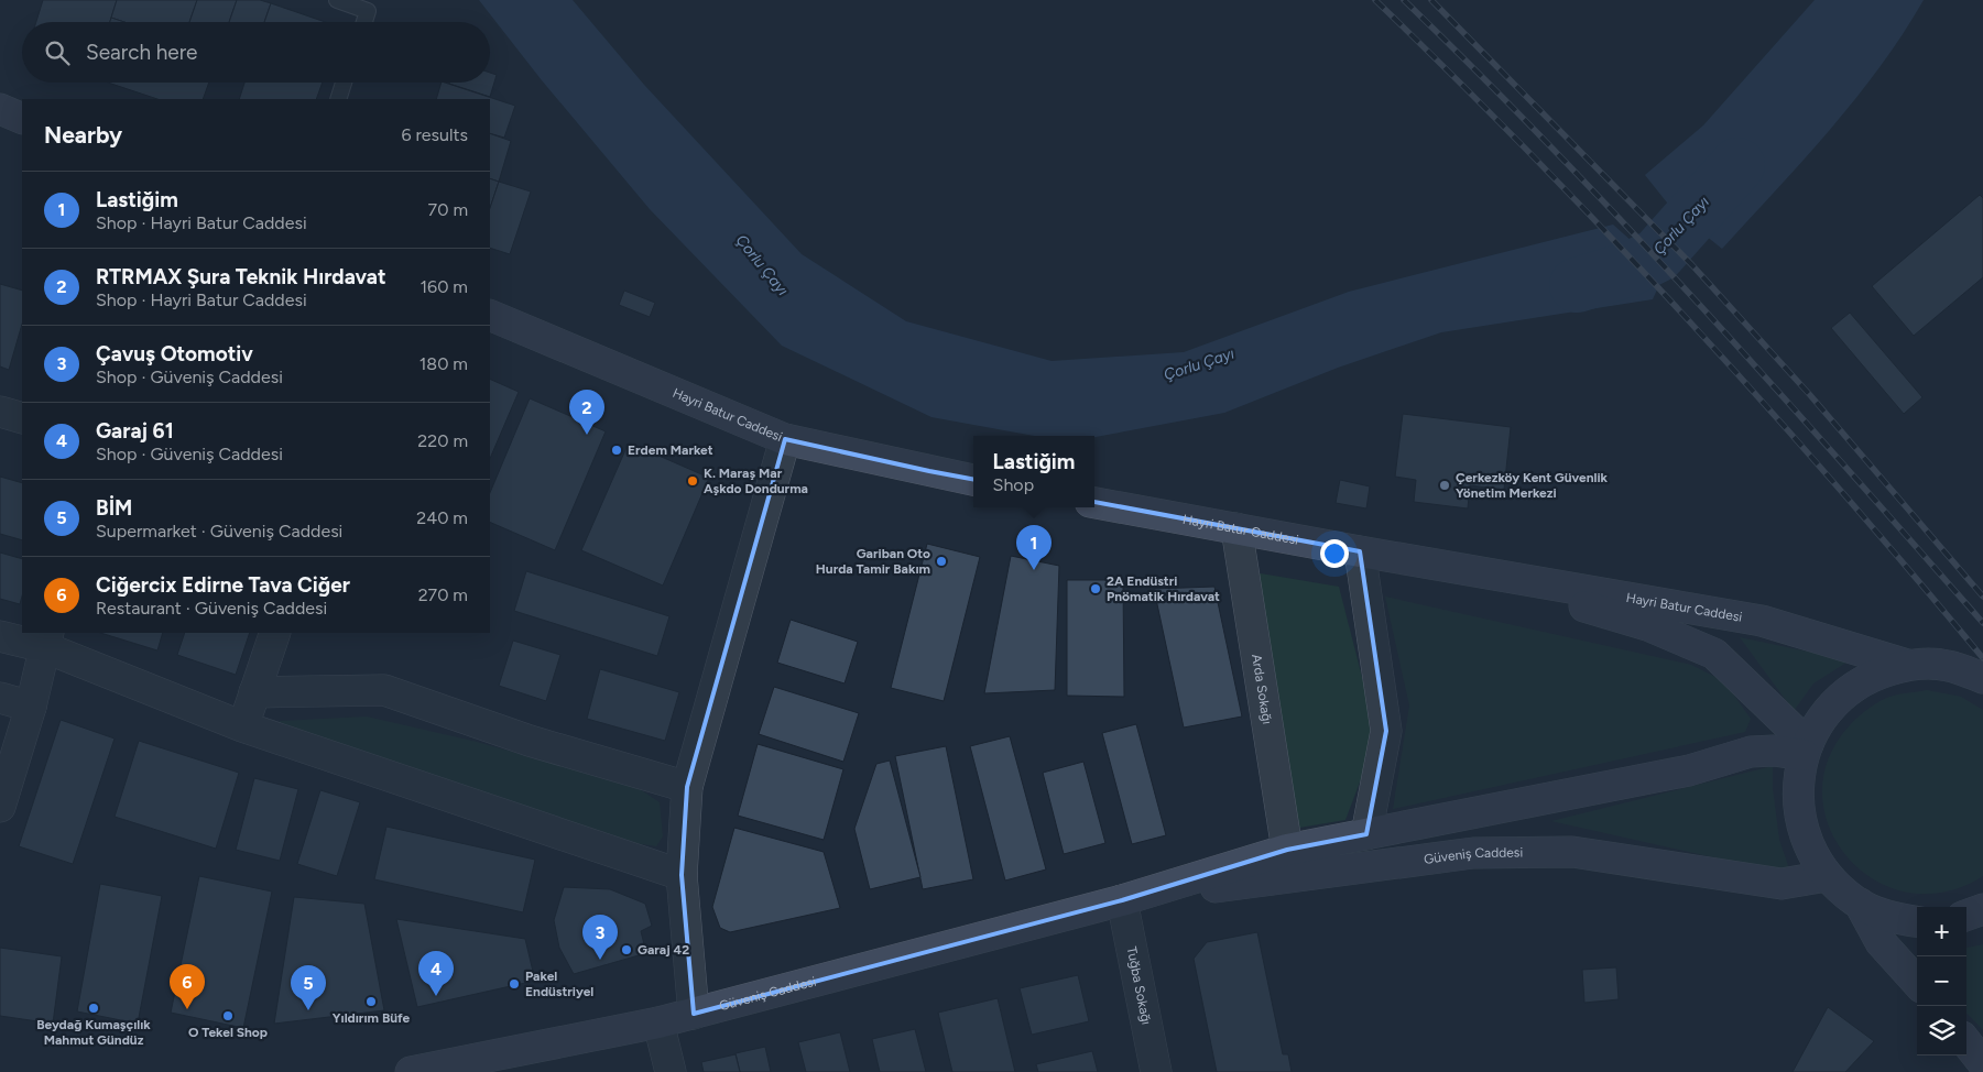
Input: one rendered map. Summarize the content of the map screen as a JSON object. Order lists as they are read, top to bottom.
{
  "streets": {
    "main road": ["Hayri Batur Caddesi", "Güveniş Caddesi"],
    "street": ["Arda Sokağı", "Tuğba Sokağı"]
  },
  "crossings": [
    ["Hayri Batur Caddesi", "Arda Sokağı"],
    ["Hayri Batur Caddesi", "Güveniş Caddesi"],
    ["Arda Sokağı", "Güveniş Caddesi"],
    ["Güveniş Caddesi", "Tuğba Sokağı"]
  ],
  "water": ["Çorlu Çayı"],
  "places": [
    "Erdem Market",
    "K. Maraş Mar Aşkdo Dondurma",
    "Çerkezköy Kent Güvenlik Yönetim Merkezi",
    "Gariban Oto Hurda Tamir Bakım",
    "2A Endüstri Pnömatik Hırdavat",
    "Garaj 42",
    "Pakel Endüstriyel",
    "Yıldırım Büfe",
    "Beydağ Kumaşçılık Mahmut Gündüz",
    "O Tekel Shop"
  ],
  "page": {
    "search": "Search here",
    "heading": ["Nearby", "6 results"],
    "list": [
      {
        "mark": "1",
        "name": "Lastiğim",
        "note": "Shop · Hayri Batur Caddesi",
        "value": "70 m"
      },
      {
        "mark": "2",
        "name": "RTRMAX Şura Teknik Hırdavat",
        "note": "Shop · Hayri Batur Caddesi",
        "value": "160 m"
      },
      {
        "mark": "3",
        "name": "Çavuş Otomotiv",
        "note": "Shop · Güveniş Caddesi",
        "value": "180 m"
      },
      {
        "mark": "4",
        "name": "Garaj 61",
        "note": "Shop · Güveniş Caddesi",
        "value": "220 m"
      },
      {
        "mark": "5",
        "name": "BİM",
        "note": "Supermarket · Güveniş Caddesi",
        "value": "240 m"
      },
      {
        "mark": "6",
        "name": "Ciğercix Edirne Tava Ciğer",
        "note": "Restaurant · Güveniş Caddesi",
        "value": "270 m"
      }
    ],
    "pins": [
      "2",
      "1",
      "3",
      "4",
      "6",
      "5"
    ],
    "popup": ["Lastiğim", "Shop"],
    "map_buttons": ["+", "−"]
  }
}
